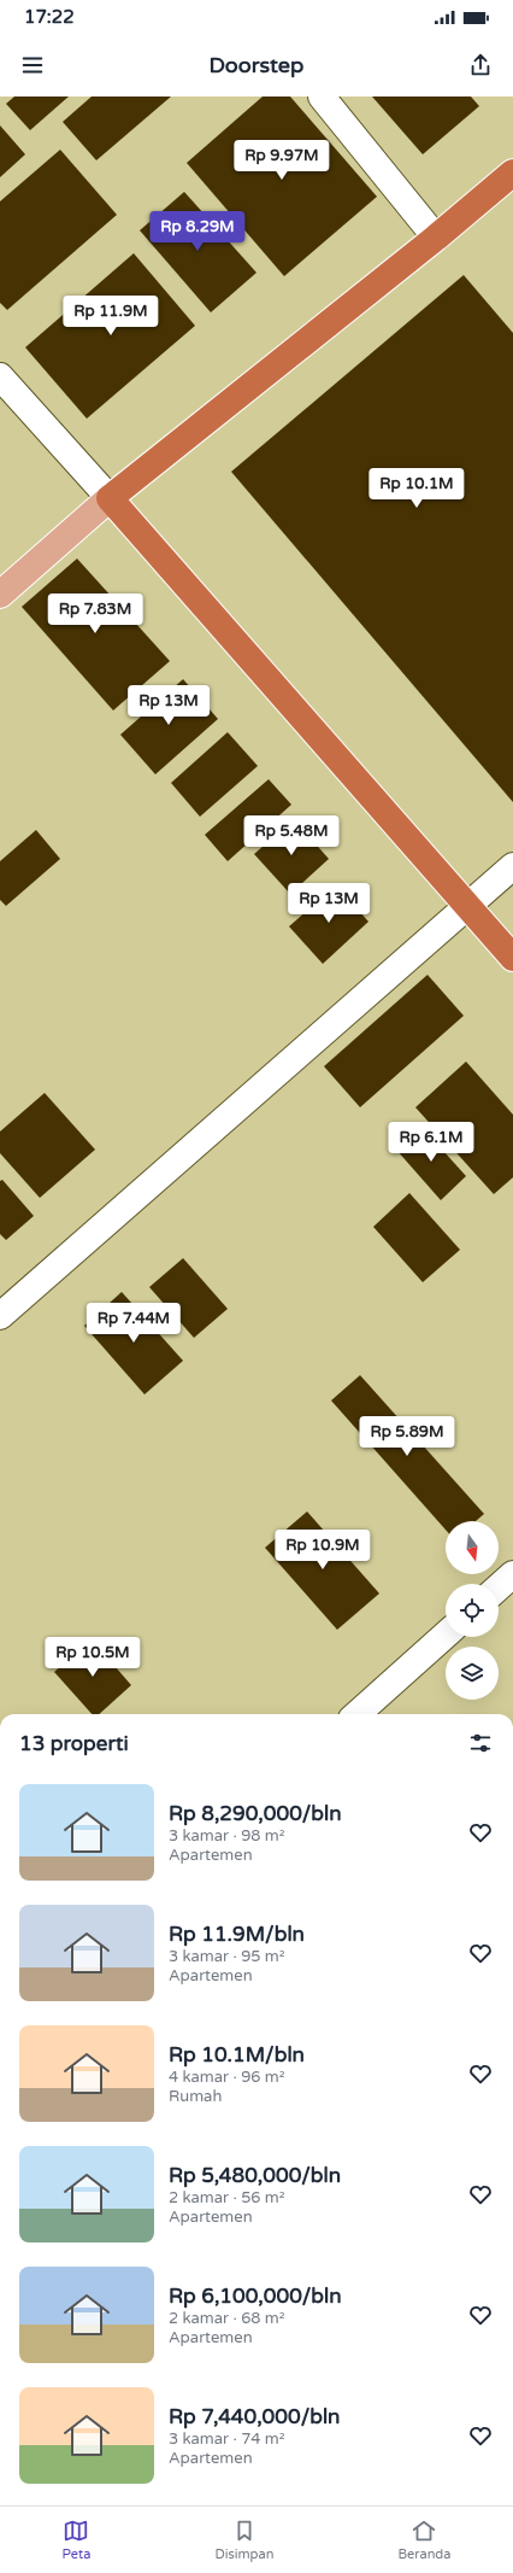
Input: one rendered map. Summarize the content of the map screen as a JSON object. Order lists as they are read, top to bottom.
{
  "north": "bottom",
  "page": {
    "status": "17:22",
    "header": "Doorstep",
    "price": [
      "Rp 9.97M",
      "Rp 8.29M",
      "Rp 11.9M",
      "Rp 10.1M",
      "Rp 7.83M",
      "Rp 13M",
      "Rp 5.48M",
      "Rp 13M",
      "Rp 6.1M",
      "Rp 7.44M",
      "Rp 5.89M",
      "Rp 10.9M",
      "Rp 10.5M"
    ],
    "heading": "13 properti",
    "list": [
      {
        "name": "Rp 8,290,000/bln",
        "note": "3 kamar · 98 m² · Apartemen"
      },
      {
        "name": "Rp 11.9M/bln",
        "note": "3 kamar · 95 m² · Apartemen"
      },
      {
        "name": "Rp 10.1M/bln",
        "note": "4 kamar · 96 m² · Rumah"
      },
      {
        "name": "Rp 5,480,000/bln",
        "note": "2 kamar · 56 m² · Apartemen"
      },
      {
        "name": "Rp 6,100,000/bln",
        "note": "2 kamar · 68 m² · Apartemen"
      },
      {
        "name": "Rp 7,440,000/bln",
        "note": "3 kamar · 74 m² · Apartemen"
      }
    ],
    "tabs": ["Peta", "Disimpan", "Beranda"]
  }
}
